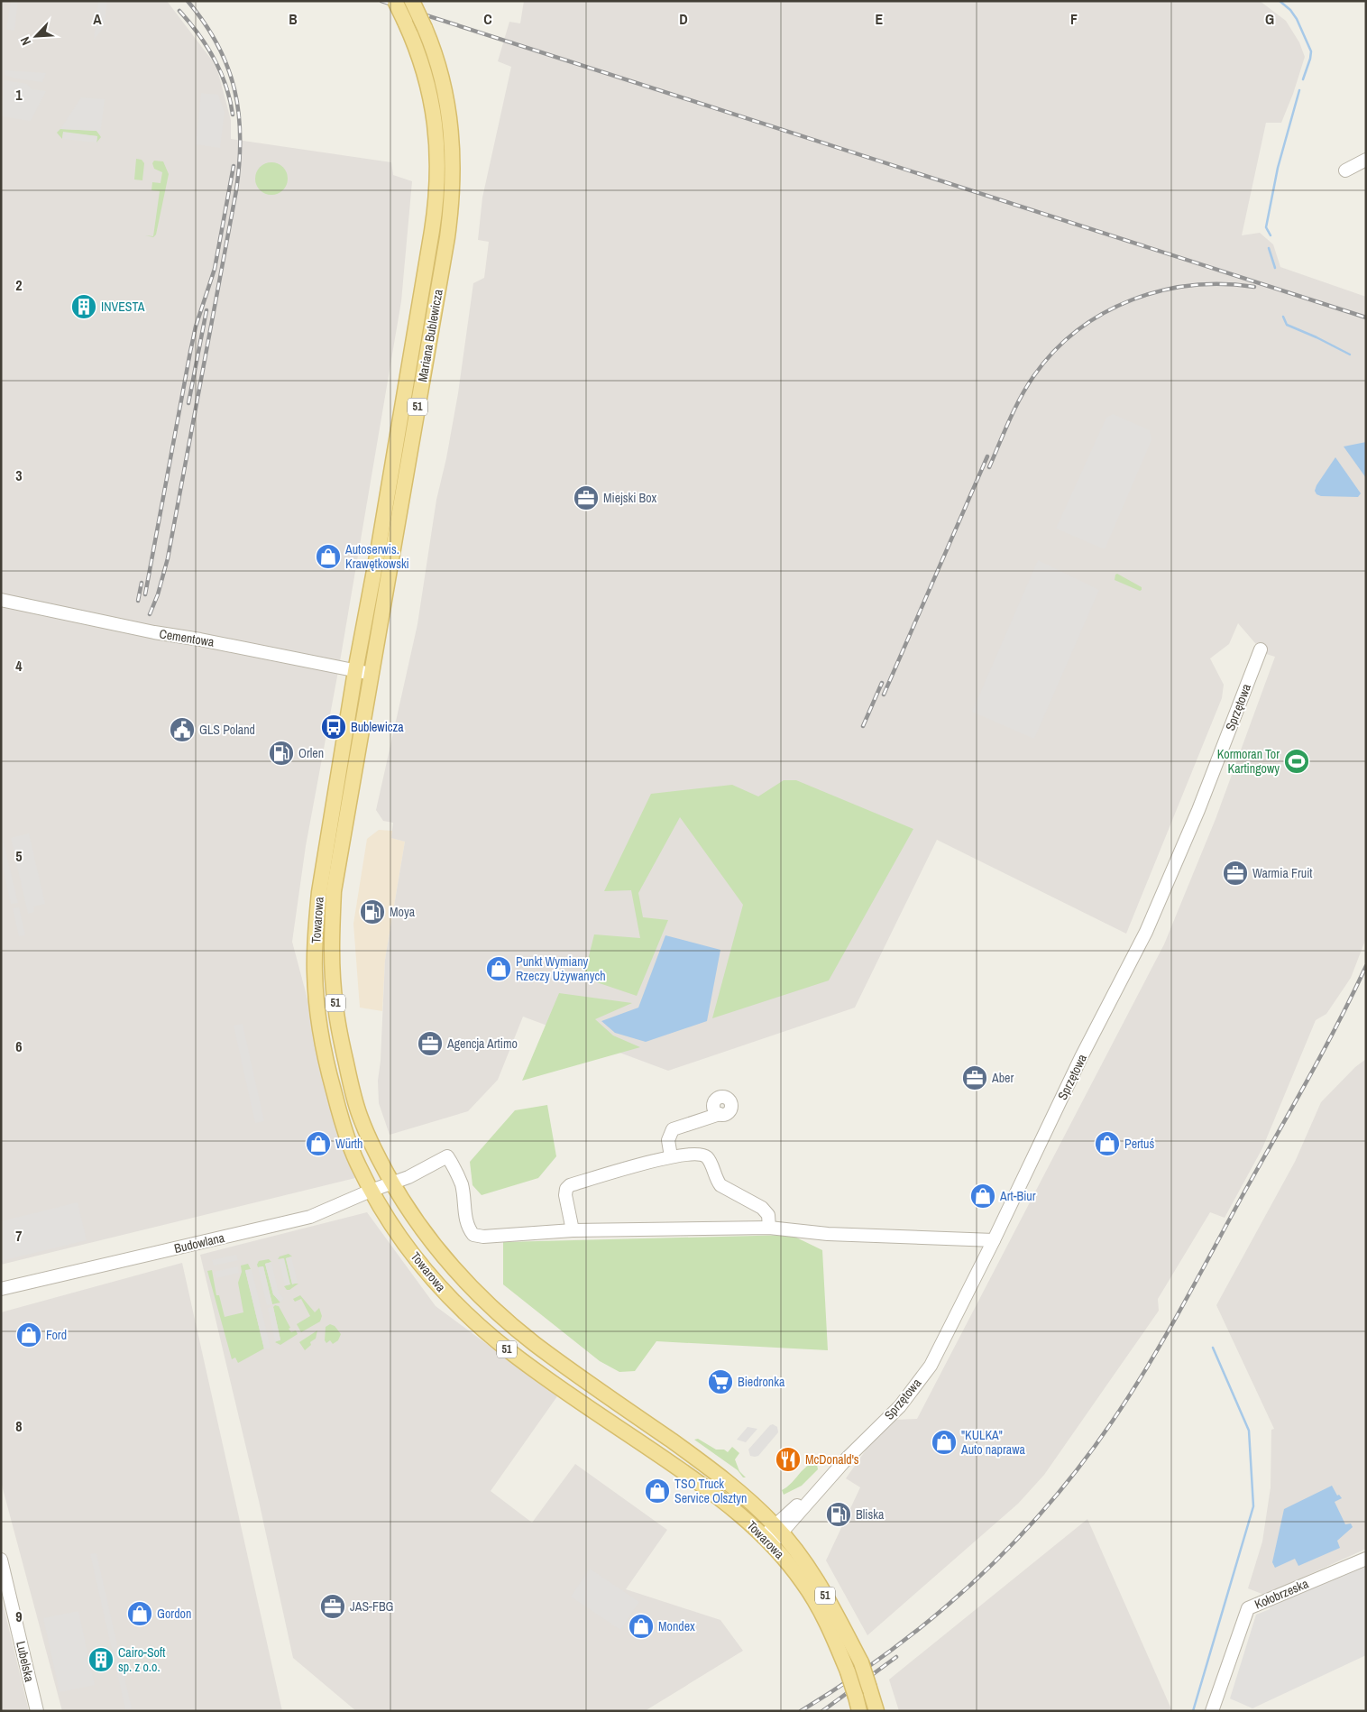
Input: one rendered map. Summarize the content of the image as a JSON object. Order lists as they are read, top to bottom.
{
  "streets": {
    "main road": ["Mariana Bublewicza", "51", "Towarowa"],
    "street": [
      "Cementowa",
      "Sprzętowa",
      "Budowlana",
      "Kołobrzeska",
      "Lubelska"
    ]
  },
  "crossings": [
    ["Mariana Bublewicza", "Cementowa"],
    ["Mariana Bublewicza", "Towarowa"],
    ["Cementowa", "Towarowa"],
    ["Sprzętowa", "Towarowa"],
    ["Towarowa", "Budowlana"]
  ],
  "places": {
    "building": ["INVESTA", "Cairo-Soft sp. z o.o."],
    "office": [
      "Miejski Box",
      "Warmia Fruit",
      "Agencja Artimo",
      "Aber",
      "JAS-FBG"
    ],
    "shop": [
      "Autoserwis. Krawętkowski",
      "Punkt Wymiany Rzeczy Używanych",
      "Würth",
      "Pertuś",
      "Art-Biur",
      "Ford",
      "\"KULKA\" Auto naprawa",
      "TSO Truck Service Olsztyn",
      "Gordon",
      "Mondex"
    ],
    "bus stop": ["Bublewicza"],
    "public building": ["GLS Poland"],
    "fuel station": ["Orlen", "Moya", "Bliska"],
    "sports": ["Kormoran Tor Kartingowy"],
    "supermarket": ["Biedronka"],
    "restaurant": ["McDonald's"]
  },
  "north": "bottom left",
  "grid": {
    "columns": [
      "A",
      "B",
      "C",
      "D",
      "E",
      "F",
      "G"
    ],
    "rows": [
      "1",
      "2",
      "3",
      "4",
      "5",
      "6",
      "7",
      "8",
      "9"
    ]
  }
}
